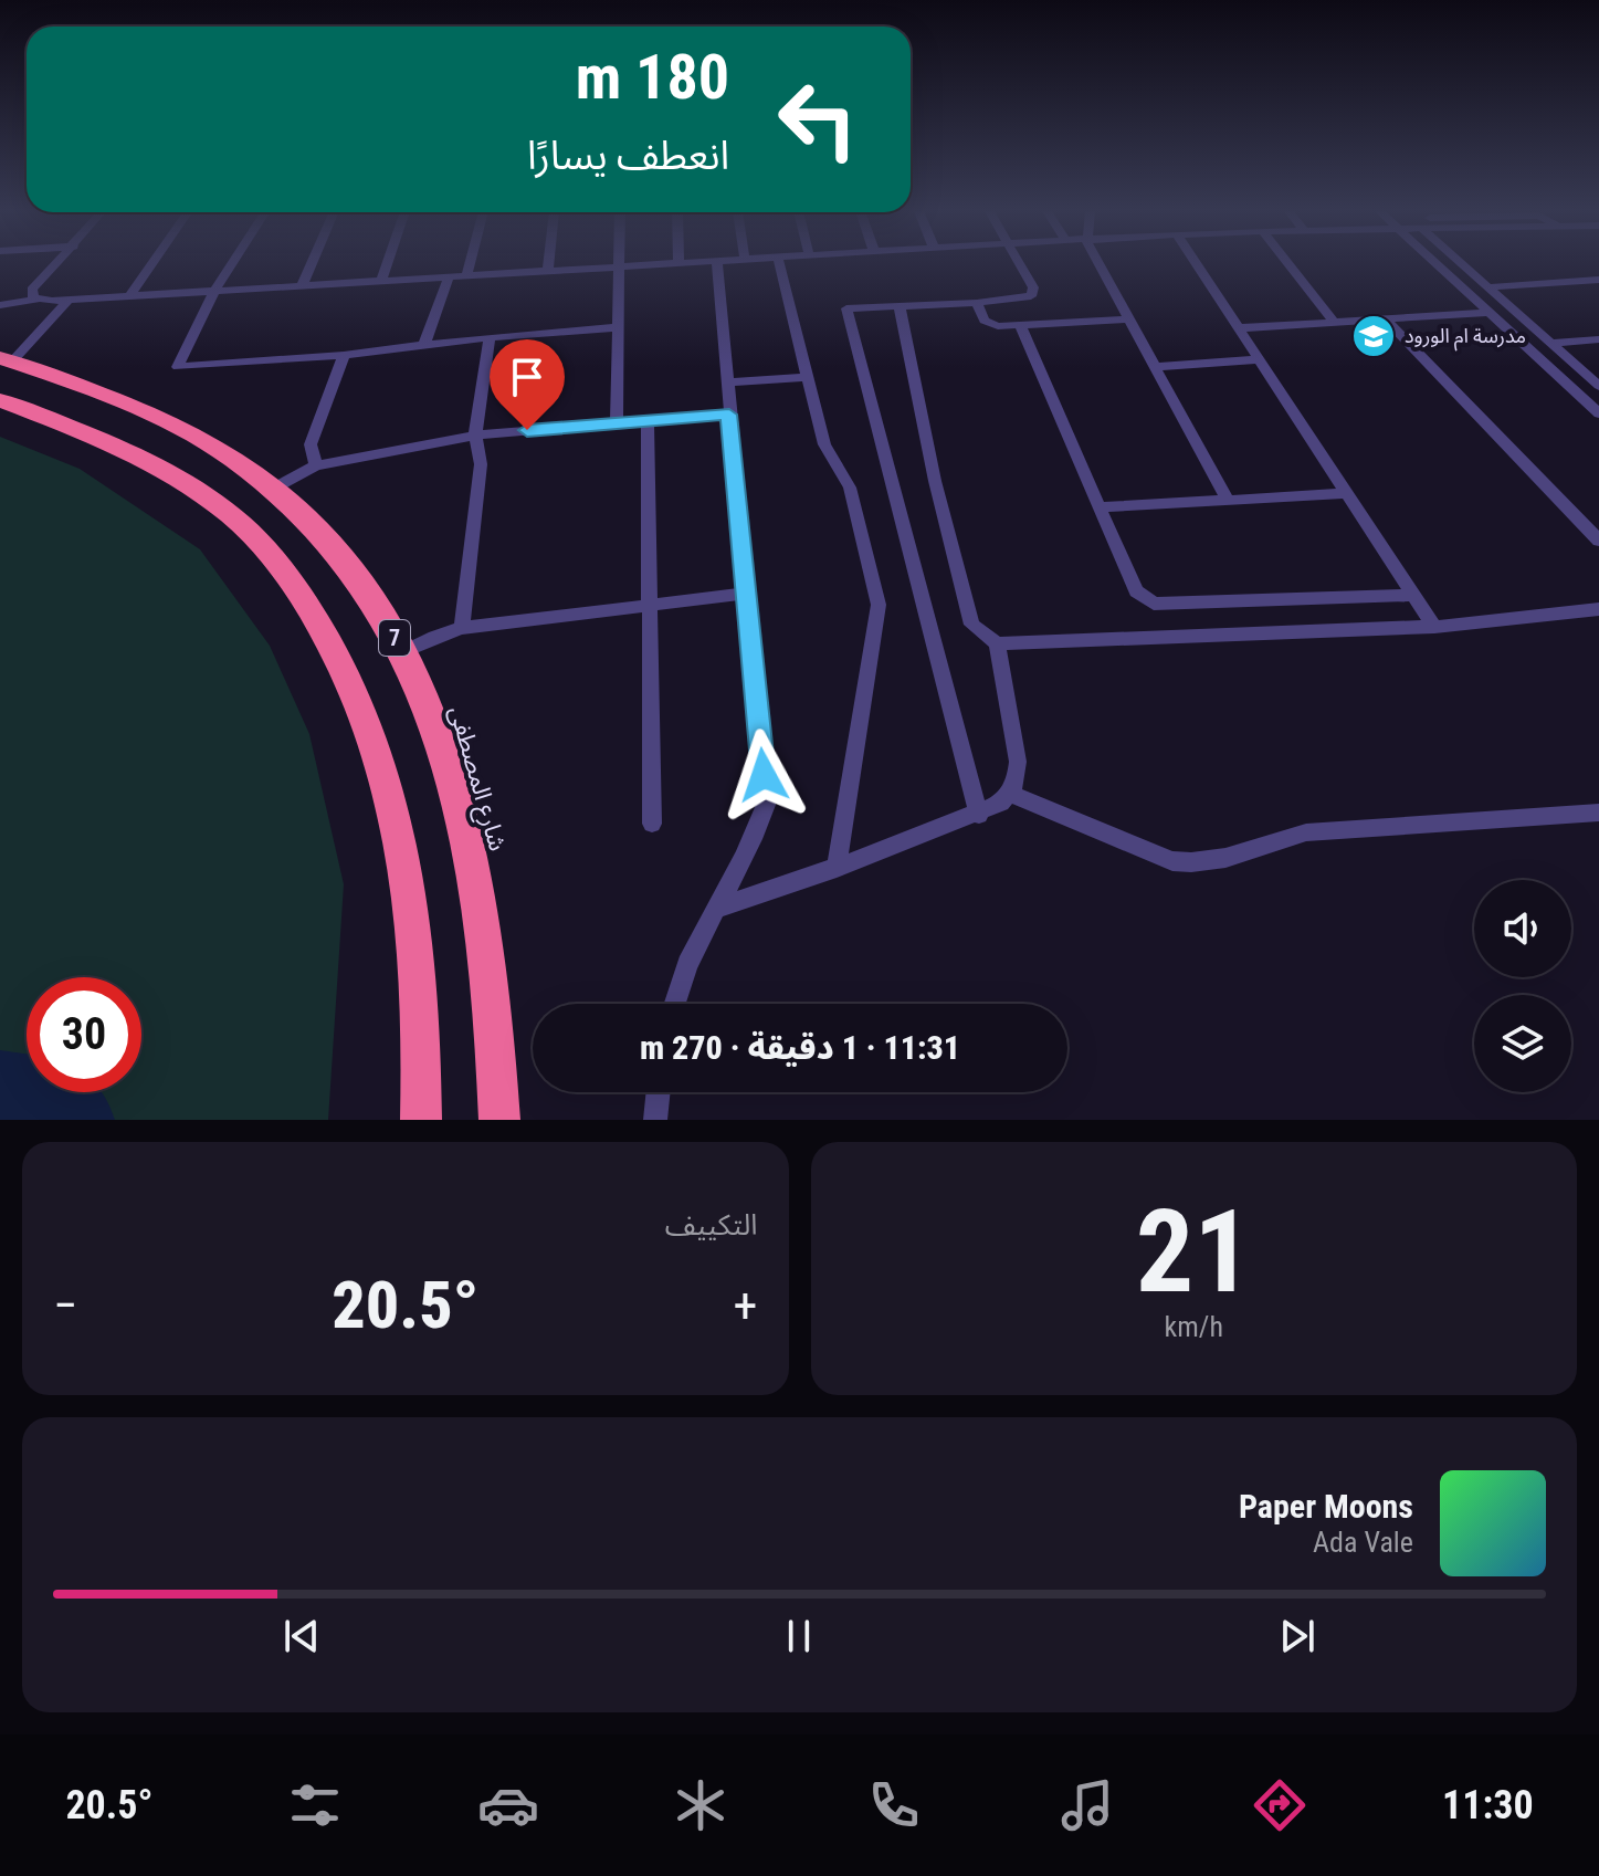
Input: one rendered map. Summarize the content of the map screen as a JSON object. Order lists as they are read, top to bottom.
{
  "streets": {
    "highway": ["7", "شارع المصطفى"]
  },
  "places": {
    "school or university": ["مدرسة ام الورود"]
  },
  "page": {
    "turn": ["180 m", "انعطف يسارًا"],
    "limit": "30",
    "trip": "11:31 · 1 دقيقة · 270 m",
    "tile": [
      ["21", "km/h"],
      "التكييف"
    ],
    "heat": ["−", "20.5°", "+"],
    "song": ["Paper Moons", "Ada Vale"],
    "tabs": ["11:30", "20.5°"]
  }
}
